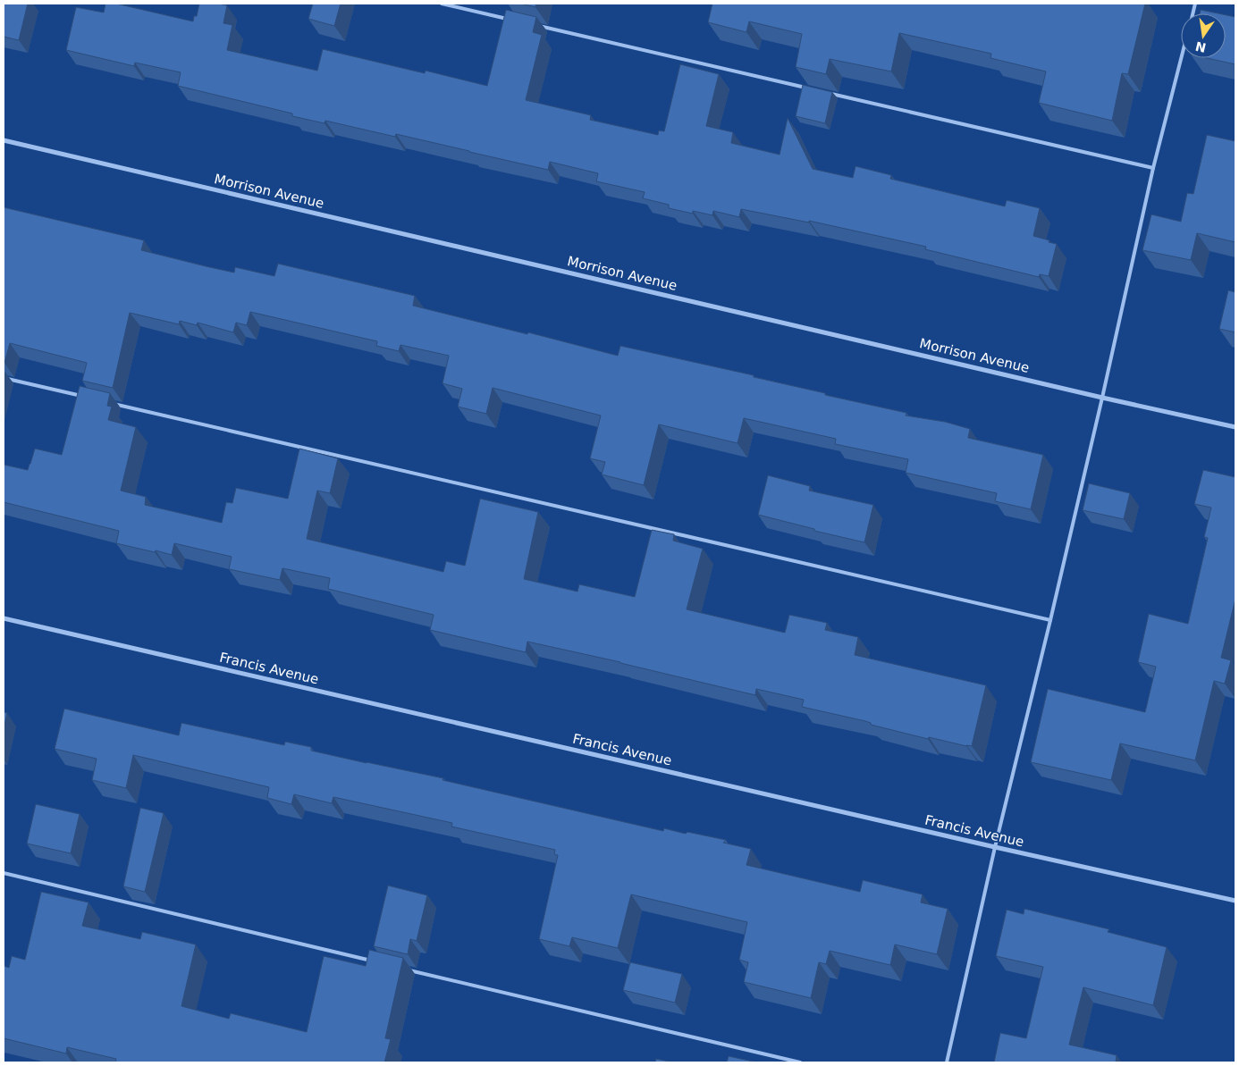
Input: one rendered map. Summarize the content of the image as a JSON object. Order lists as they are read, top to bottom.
{
  "streets": {
    "street": ["Morrison Avenue", "Francis Avenue"]
  },
  "north": "bottom"
}
